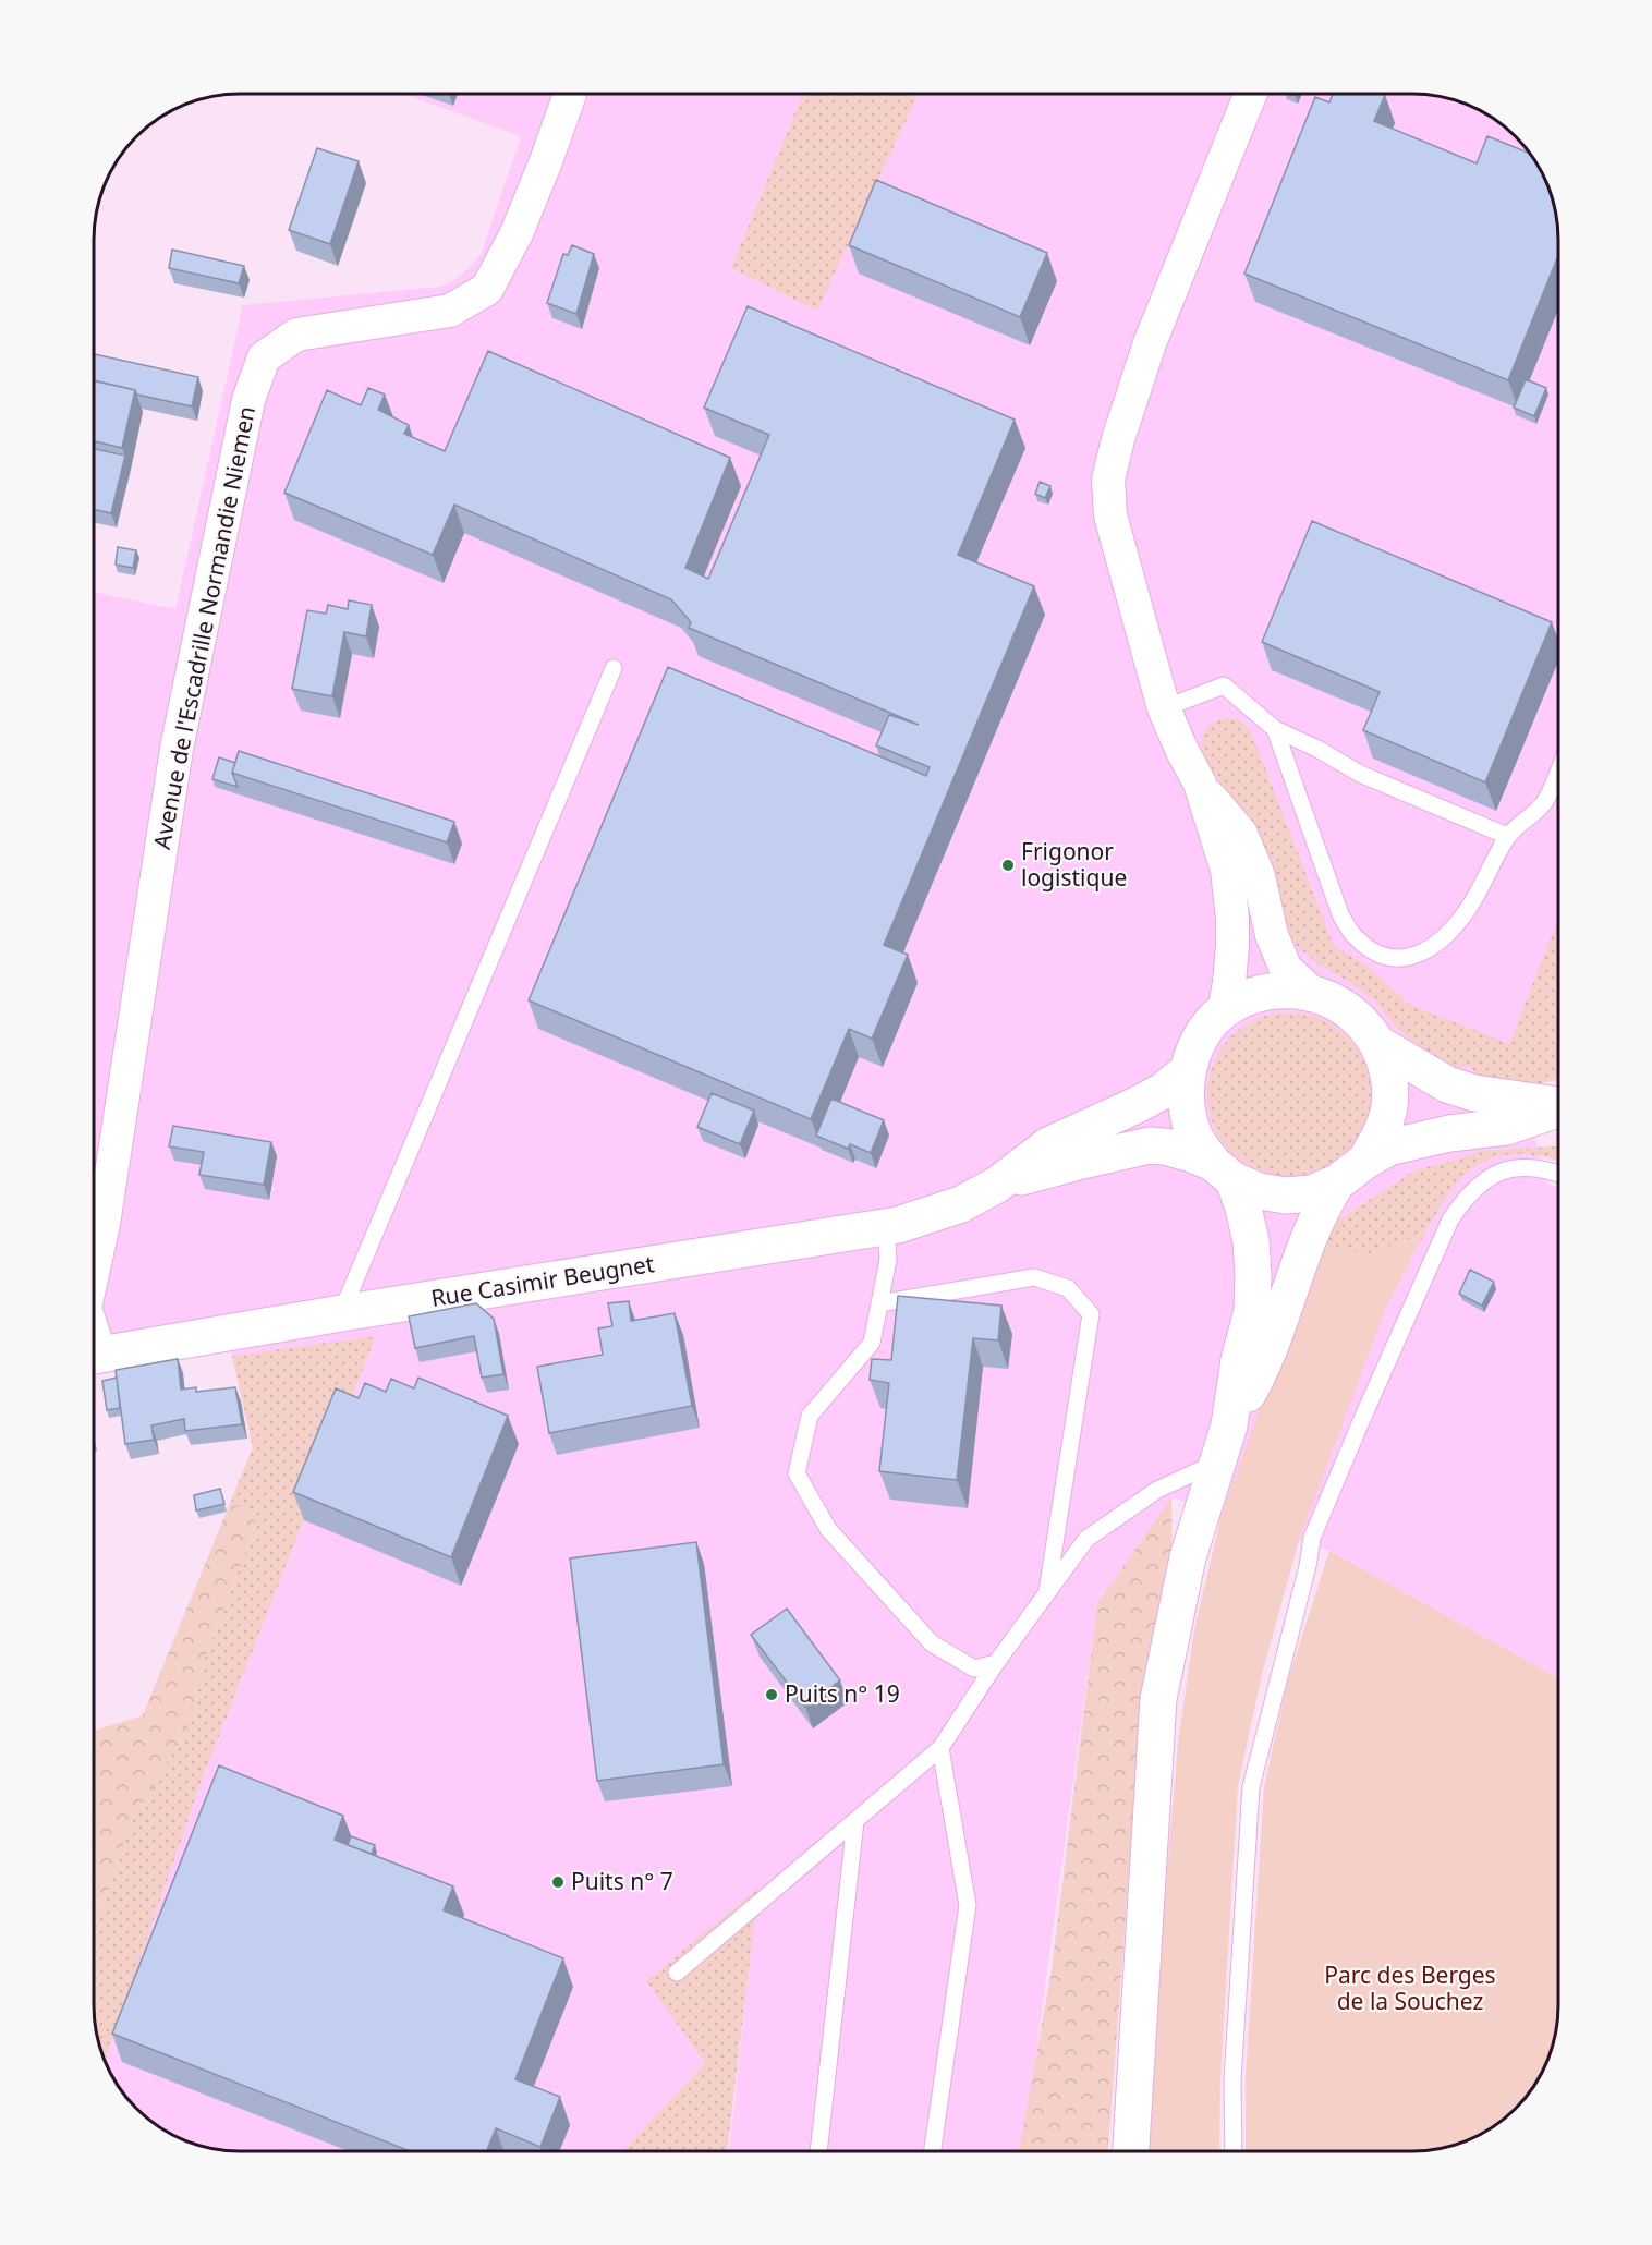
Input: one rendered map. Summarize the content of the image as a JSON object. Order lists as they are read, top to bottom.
{
  "streets": {
    "main road": ["Rue Casimir Beugnet"],
    "street": ["Avenue de l'Escadrille Normandie Niemen"]
  },
  "parks": ["Parc des Berges de la Souchez"],
  "places": ["Frigonor logistique", "Puits n° 19", "Puits n° 7"]
}
